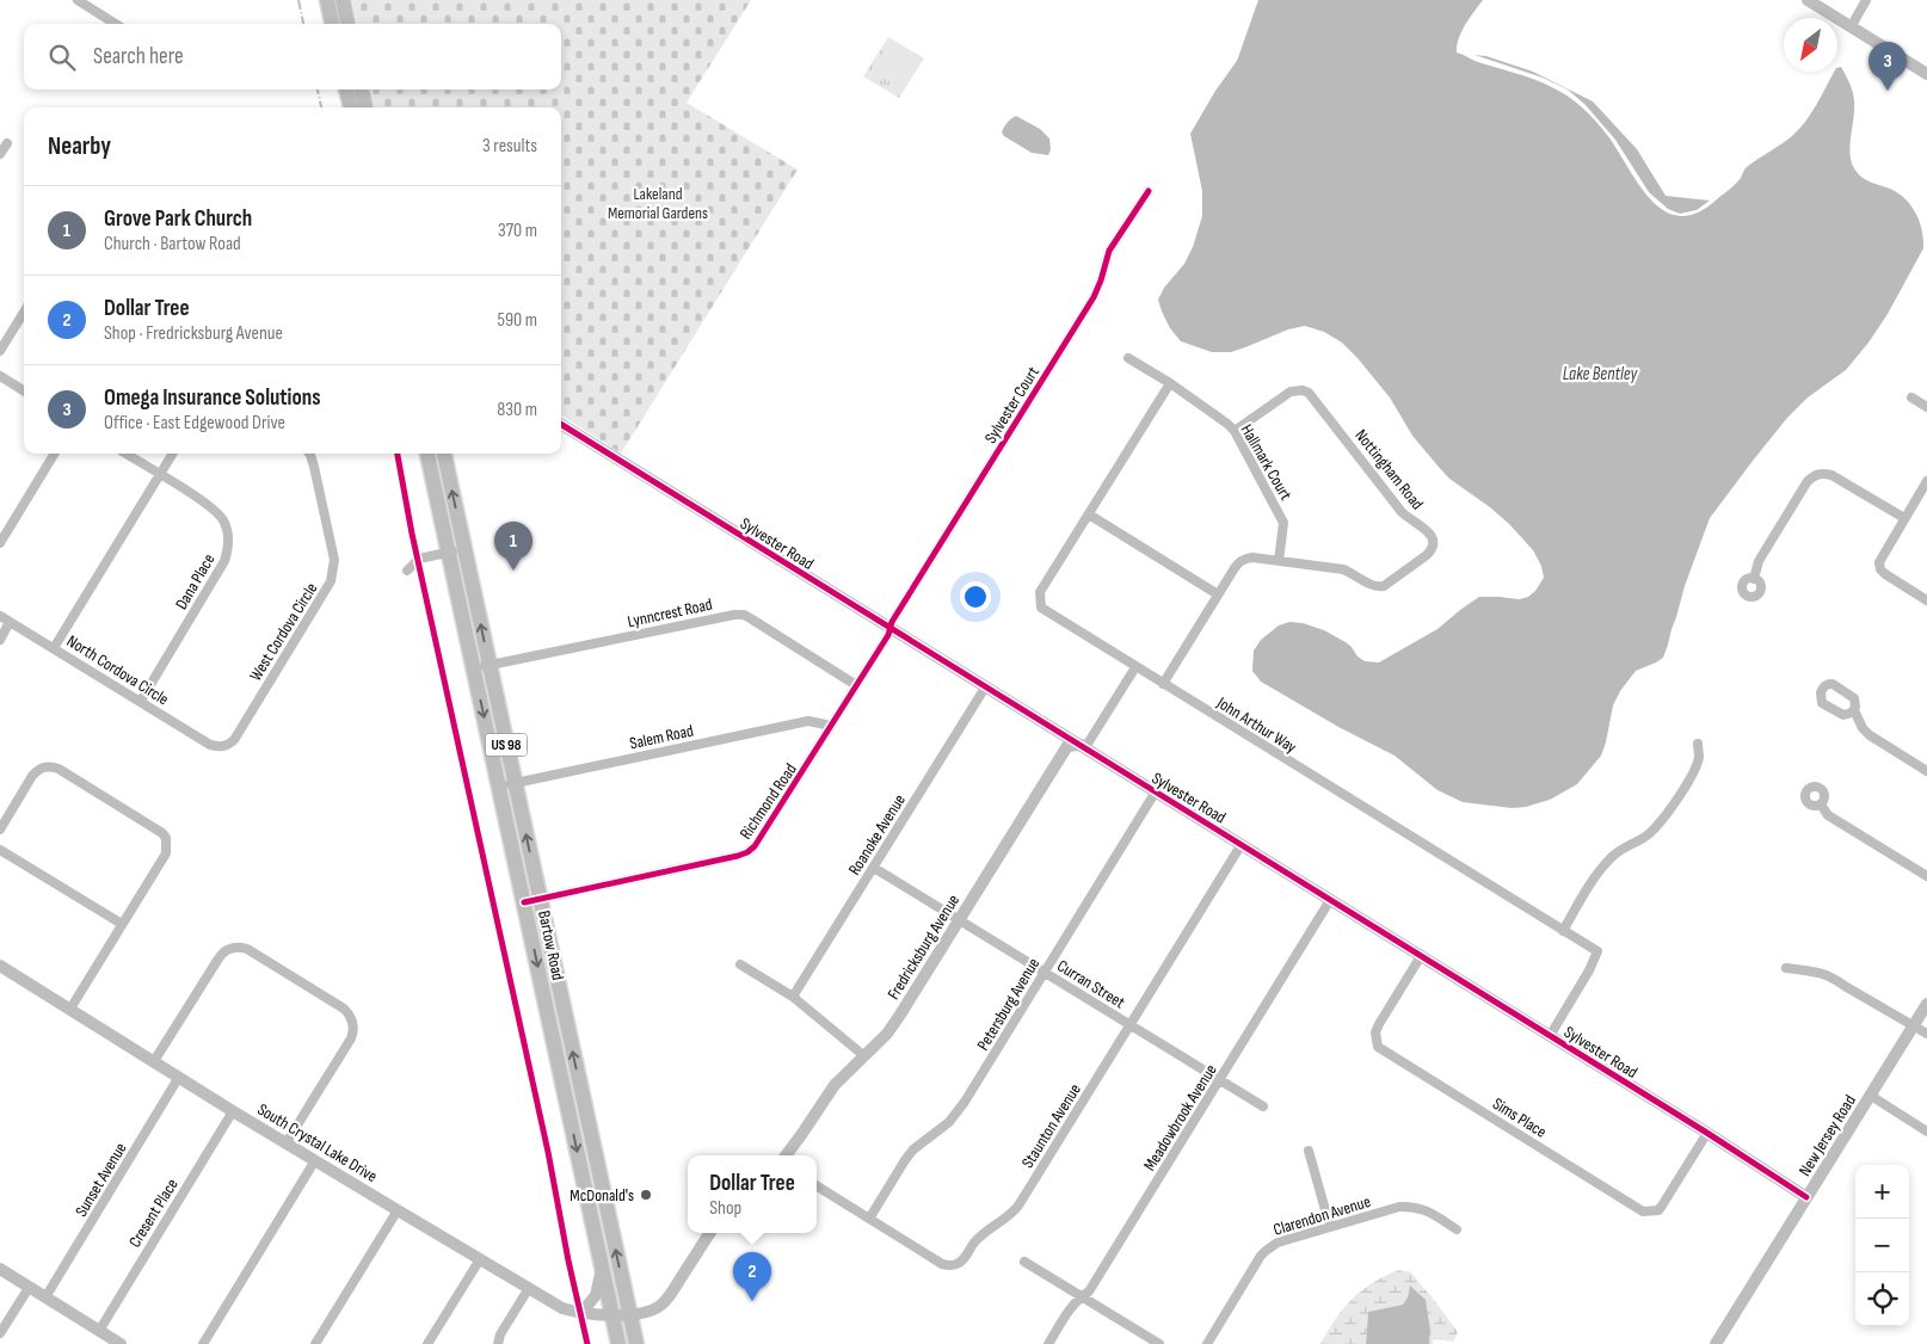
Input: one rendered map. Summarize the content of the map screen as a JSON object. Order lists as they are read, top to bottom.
{
  "streets": {
    "main road": ["US 98", "Bartow Road"],
    "street": [
      "Sylvester Court",
      "Hallmark Court",
      "Nottingham Road",
      "Sylvester Road",
      "Dana Place",
      "Lynncrest Road",
      "West Cordova Circle",
      "North Cordova Circle",
      "John Arthur Way",
      "Salem Road",
      "Richmond Road",
      "Roanoke Avenue",
      "Fredricksburg Avenue",
      "Curran Street",
      "Petersburg Avenue",
      "Meadowbrook Avenue",
      "Sims Place",
      "Staunton Avenue",
      "New Jersey Road",
      "South Crystal Lake Drive",
      "Sunset Avenue",
      "Cresent Place",
      "Clarendon Avenue"
    ]
  },
  "crossings": [
    ["Sylvester Court", "Sylvester Road"],
    ["Sylvester Court", "Richmond Road"],
    ["Hallmark Court", "Nottingham Road"],
    ["Hallmark Court", "John Arthur Way"],
    ["Nottingham Road", "John Arthur Way"],
    ["Sylvester Road", "John Arthur Way"],
    ["Sylvester Road", "Richmond Road"],
    ["Sylvester Road", "Roanoke Avenue"],
    ["Sylvester Road", "Fredricksburg Avenue"],
    ["Sylvester Road", "Petersburg Avenue"],
    ["Sylvester Road", "Meadowbrook Avenue"],
    ["Sylvester Road", "Sims Place"],
    ["Sylvester Road", "Staunton Avenue"],
    ["Sylvester Road", "New Jersey Road"],
    ["Dana Place", "North Cordova Circle"],
    ["Lynncrest Road", "Richmond Road"],
    ["Lynncrest Road", "Bartow Road"],
    ["West Cordova Circle", "North Cordova Circle"],
    ["Salem Road", "Richmond Road"],
    ["Salem Road", "Bartow Road"],
    ["Richmond Road", "Bartow Road"],
    ["Roanoke Avenue", "Curran Street"],
    ["Bartow Road", "South Crystal Lake Drive"],
    ["Fredricksburg Avenue", "Curran Street"],
    ["Curran Street", "Petersburg Avenue"],
    ["Curran Street", "Meadowbrook Avenue"],
    ["Curran Street", "Staunton Avenue"],
    ["Petersburg Avenue", "Staunton Avenue"],
    ["South Crystal Lake Drive", "Sunset Avenue"],
    ["South Crystal Lake Drive", "Cresent Place"]
  ],
  "water": ["Lake Bentley"],
  "parks": ["Lakeland Memorial Gardens"],
  "places": ["McDonald's"],
  "north": "bottom left",
  "page": {
    "search": "Search here",
    "pins": ["3", "1", "2"],
    "heading": ["Nearby", "3 results"],
    "list": [
      {
        "mark": "1",
        "name": "Grove Park Church",
        "note": "Church · Bartow Road",
        "value": "370 m"
      },
      {
        "mark": "2",
        "name": "Dollar Tree",
        "note": "Shop · Fredricksburg Avenue",
        "value": "590 m"
      },
      {
        "mark": "3",
        "name": "Omega Insurance Solutions",
        "note": "Office · East Edgewood Drive",
        "value": "830 m"
      }
    ],
    "popup": ["Dollar Tree", "Shop"],
    "map_buttons": ["+", "−"]
  }
}
